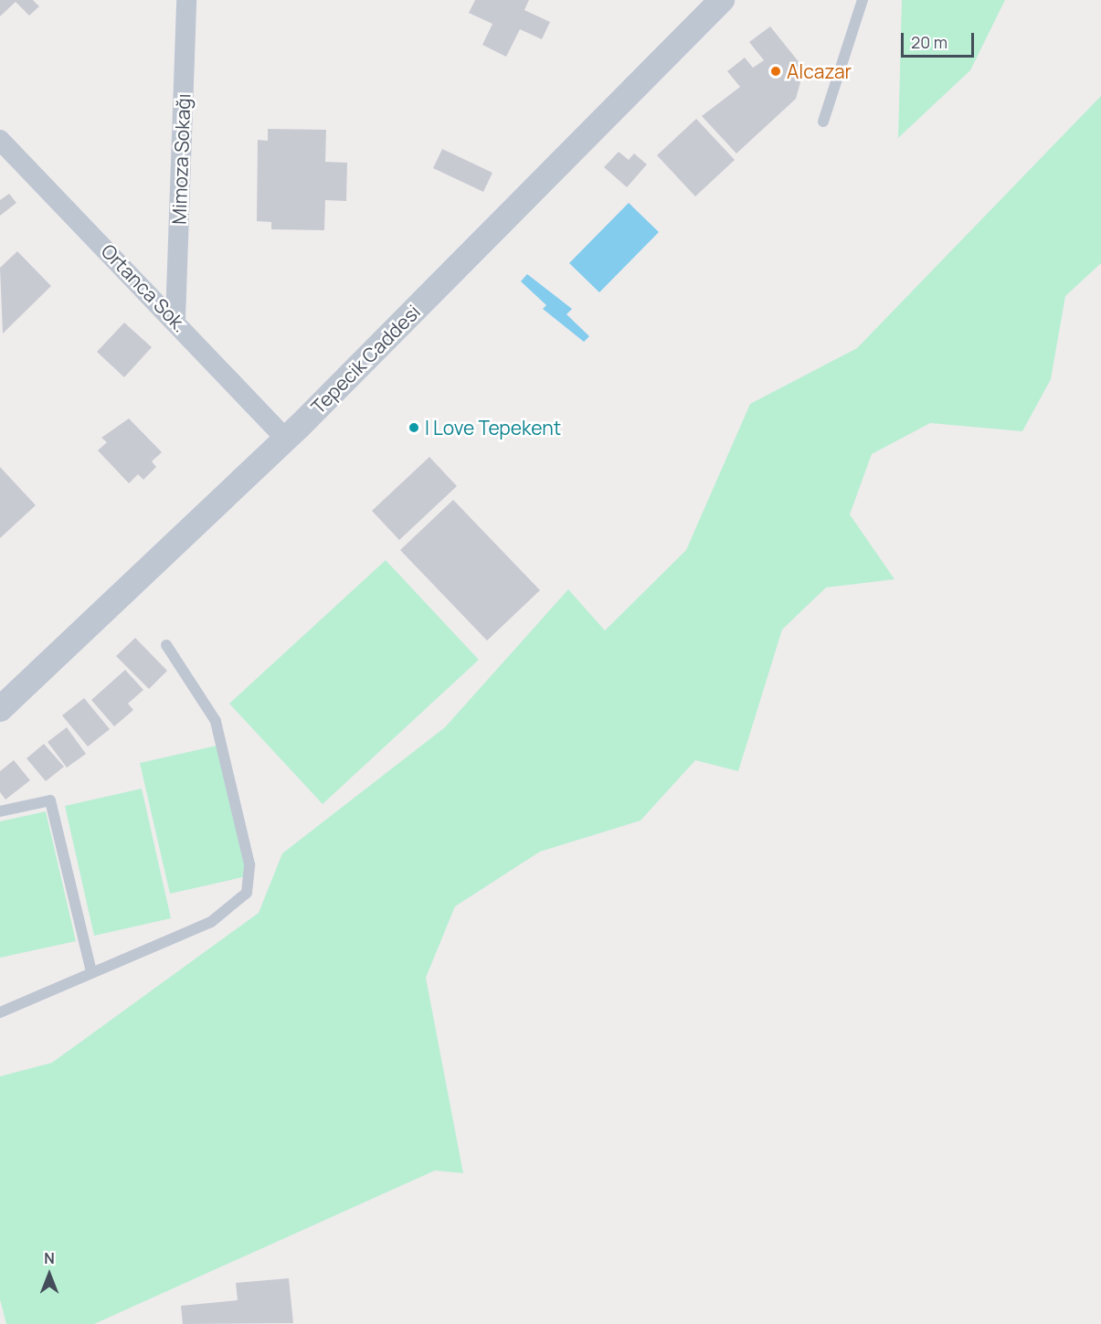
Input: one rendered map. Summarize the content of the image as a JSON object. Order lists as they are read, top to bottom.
{
  "streets": {
    "street": ["Mimoza Sokağı", "Ortanca Sok.", "Tepecik Caddesi"]
  },
  "crossings": [
    ["Mimoza Sokağı", "Ortanca Sok."],
    ["Ortanca Sok.", "Tepecik Caddesi"]
  ],
  "places": ["Alcazar", "I Love Tepekent"],
  "scale_bar": "20 m",
  "north": "top"
}
